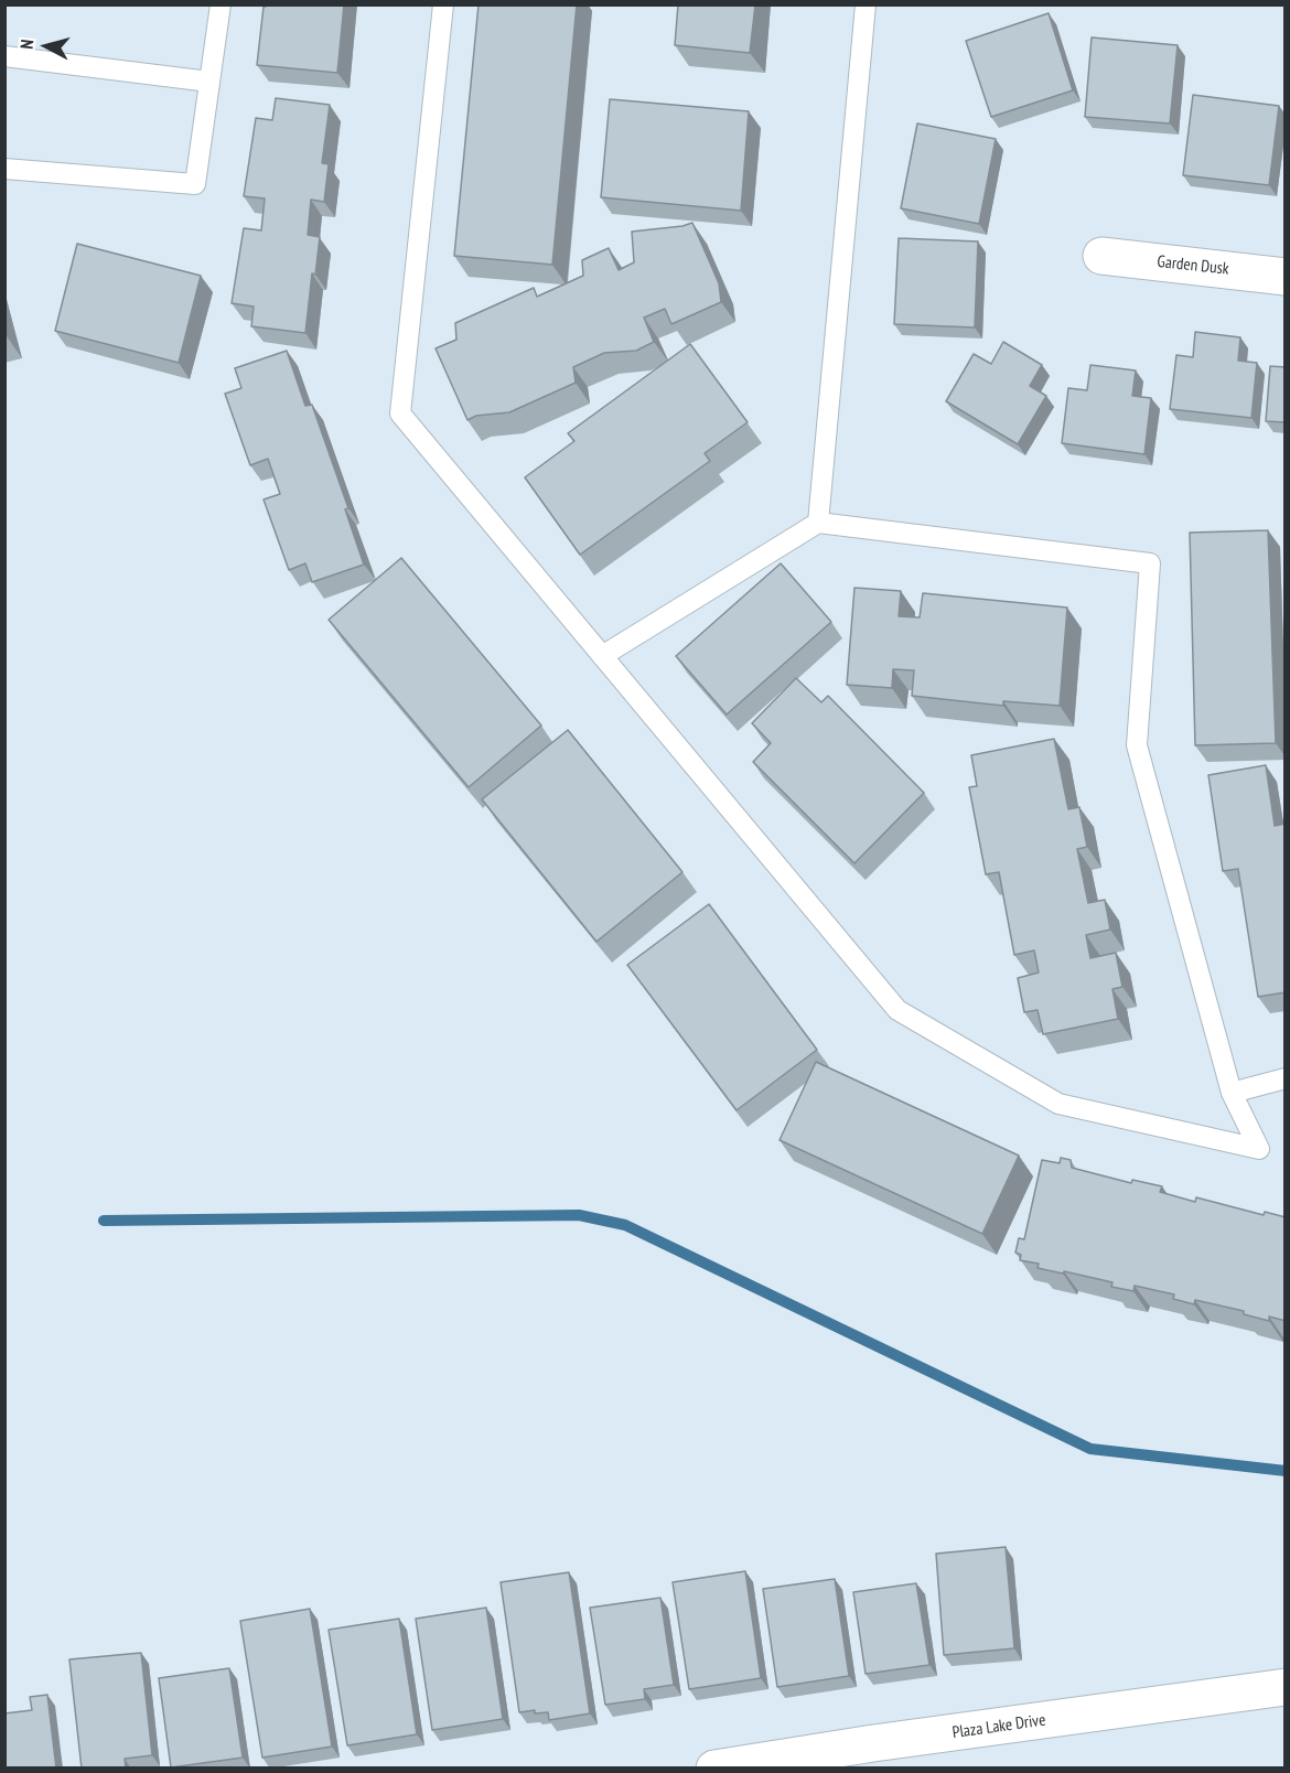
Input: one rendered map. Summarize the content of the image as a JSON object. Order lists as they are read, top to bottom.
{
  "streets": {
    "street": ["Garden Dusk", "Plaza Lake Drive"]
  },
  "north": "left"
}
